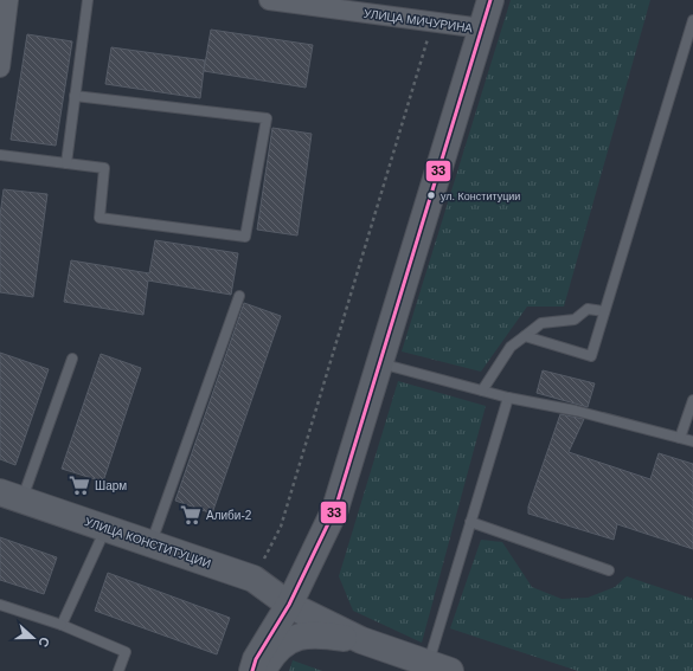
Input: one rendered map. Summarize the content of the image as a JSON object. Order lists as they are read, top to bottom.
{
  "streets": {
    "main road": ["УЛИЦА КОНСТИТУЦИИ"],
    "street": ["УЛИЦА МИЧУРИНА"]
  },
  "places": {
    "other": ["ул. Конституции"],
    "supermarket": ["Шарм", "Алиби-2"]
  },
  "lines": ["transit line 33"],
  "north": "right"
}
